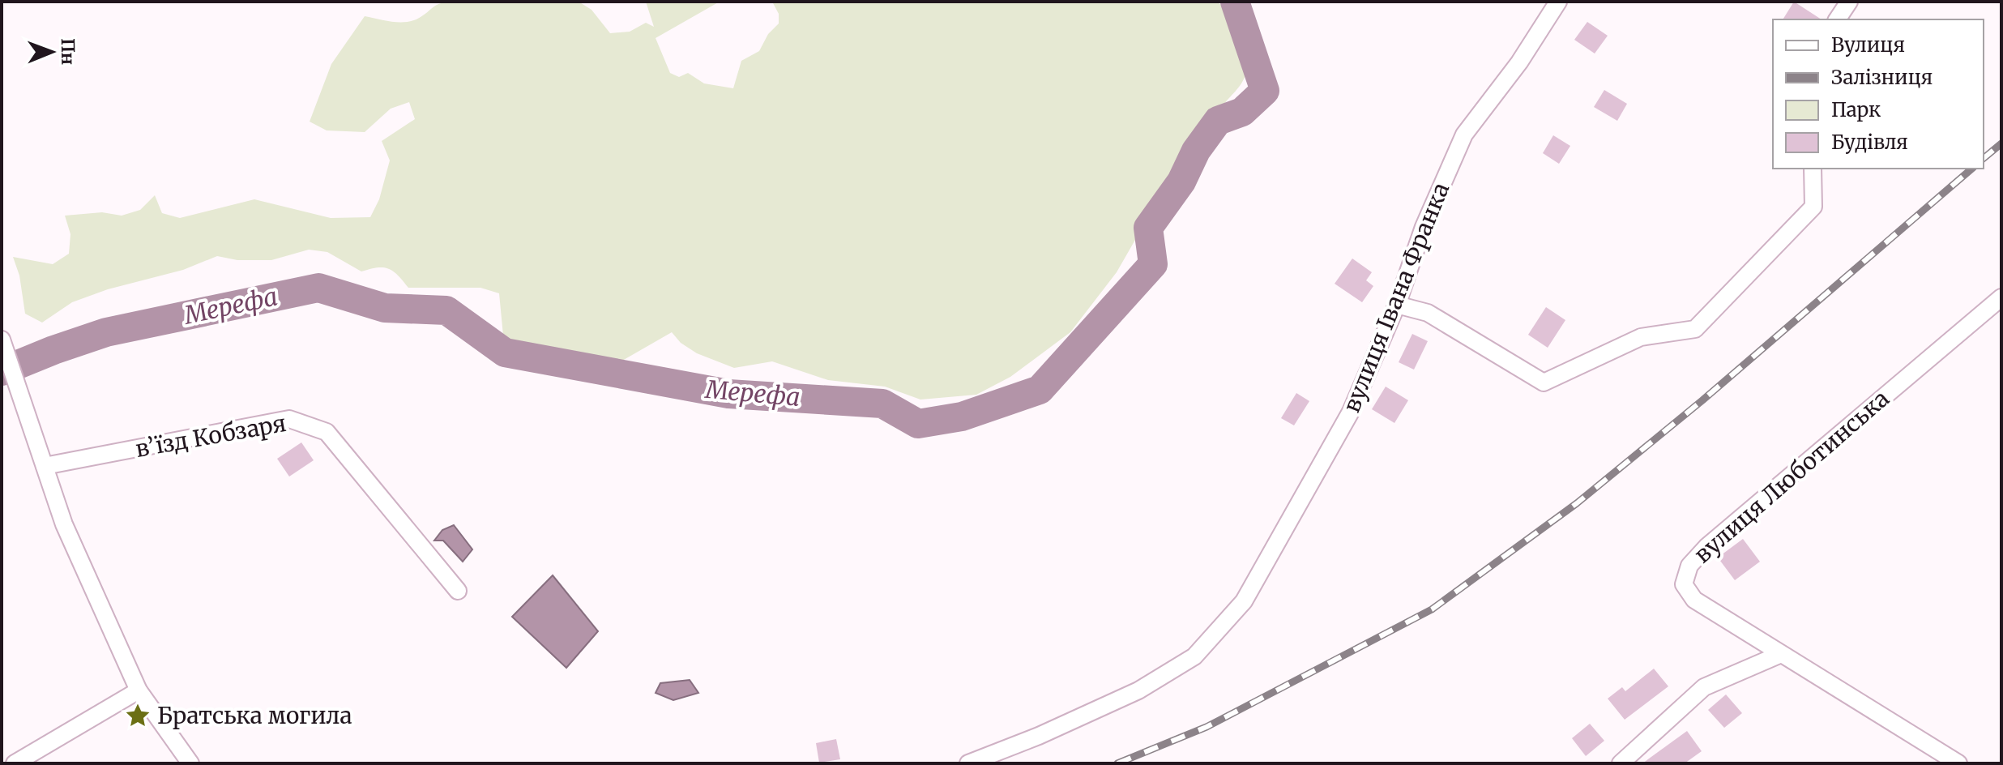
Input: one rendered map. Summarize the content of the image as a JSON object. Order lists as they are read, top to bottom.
{
  "streets": {
    "street": ["вулиця Івана Франка", "в’їзд Кобзаря", "вулиця Люботинська"]
  },
  "water": ["Мерефа"],
  "places": {
    "place": ["Братська могила"]
  },
  "legend": [
    "Вулиця",
    "Залізниця",
    "Парк",
    "Будівля"
  ],
  "north": "right"
}
